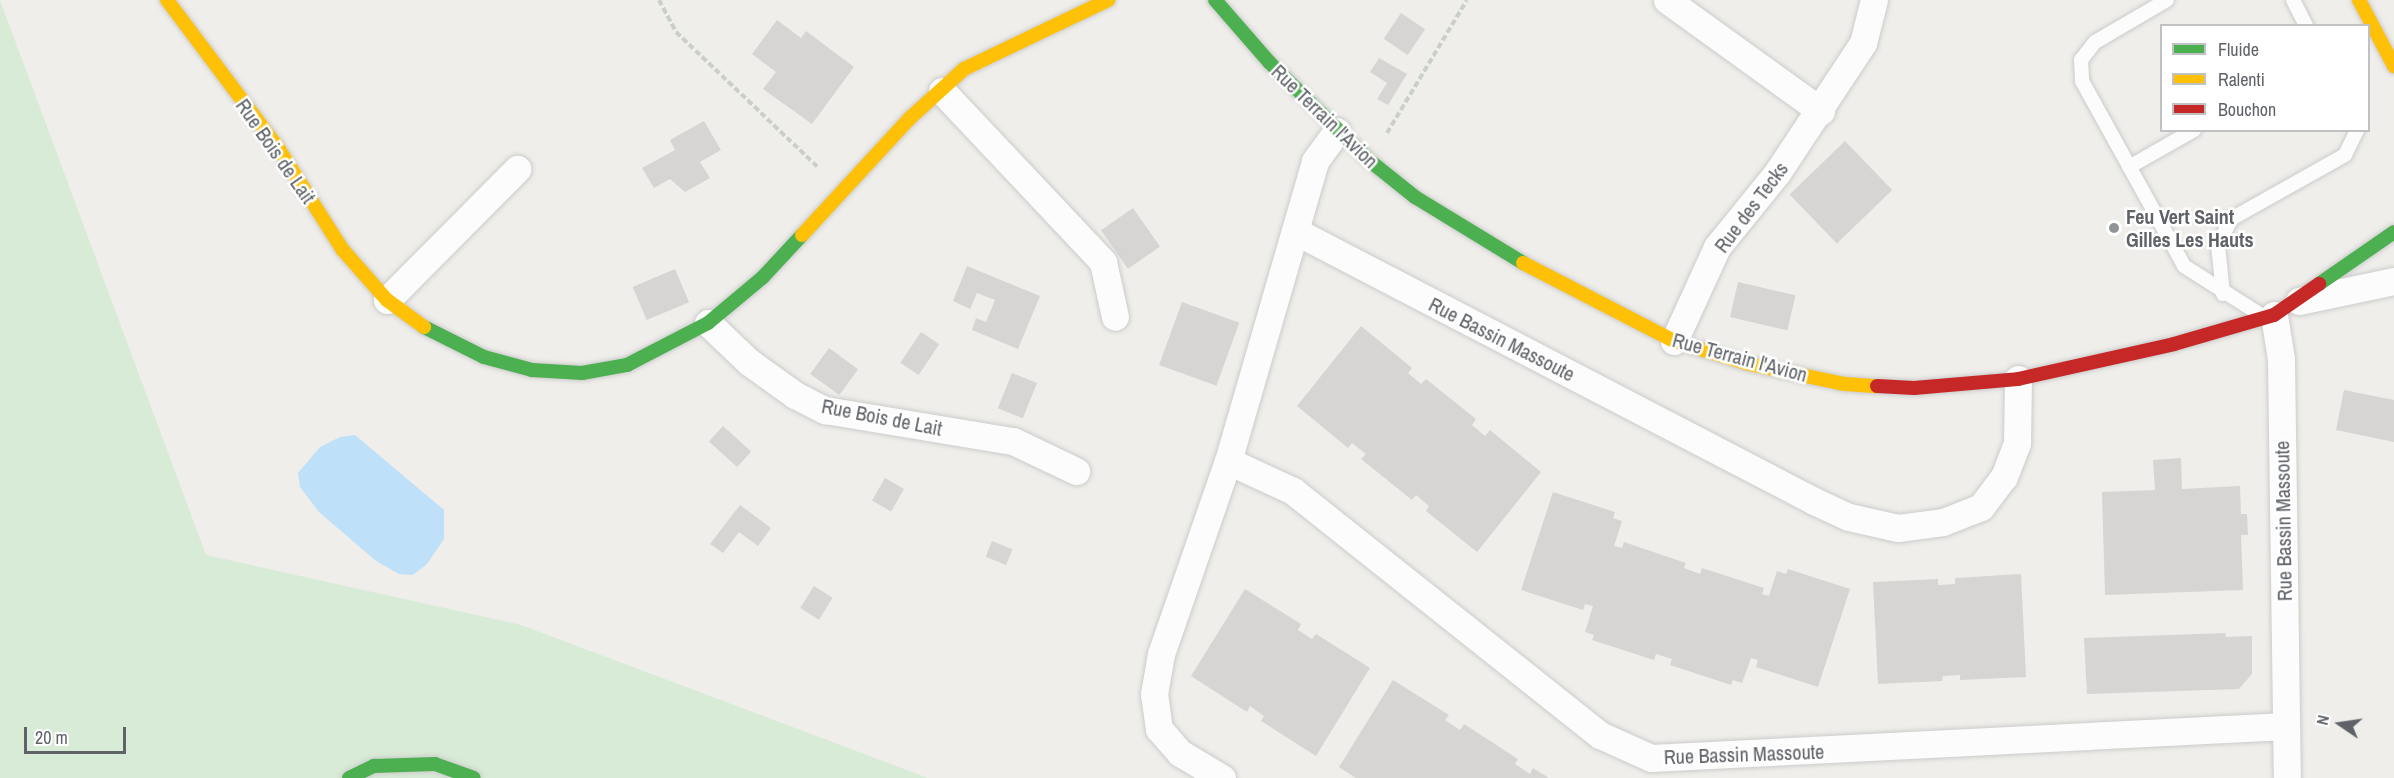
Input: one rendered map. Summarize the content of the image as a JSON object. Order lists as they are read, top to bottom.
{
  "streets": {
    "street": [
      "Rue Terrain l'Avion",
      "Rue Bois de Lait",
      "Rue des Tecks",
      "Rue Bassin Massoute"
    ]
  },
  "crossings": [
    ["Rue Terrain l'Avion", "Rue des Tecks"],
    ["Rue Terrain l'Avion", "Rue Bassin Massoute"]
  ],
  "places": ["Feu Vert Saint Gilles Les Hauts"],
  "legend": ["Fluide", "Ralenti", "Bouchon"],
  "scale_bar": "20 m",
  "north": "left"
}
